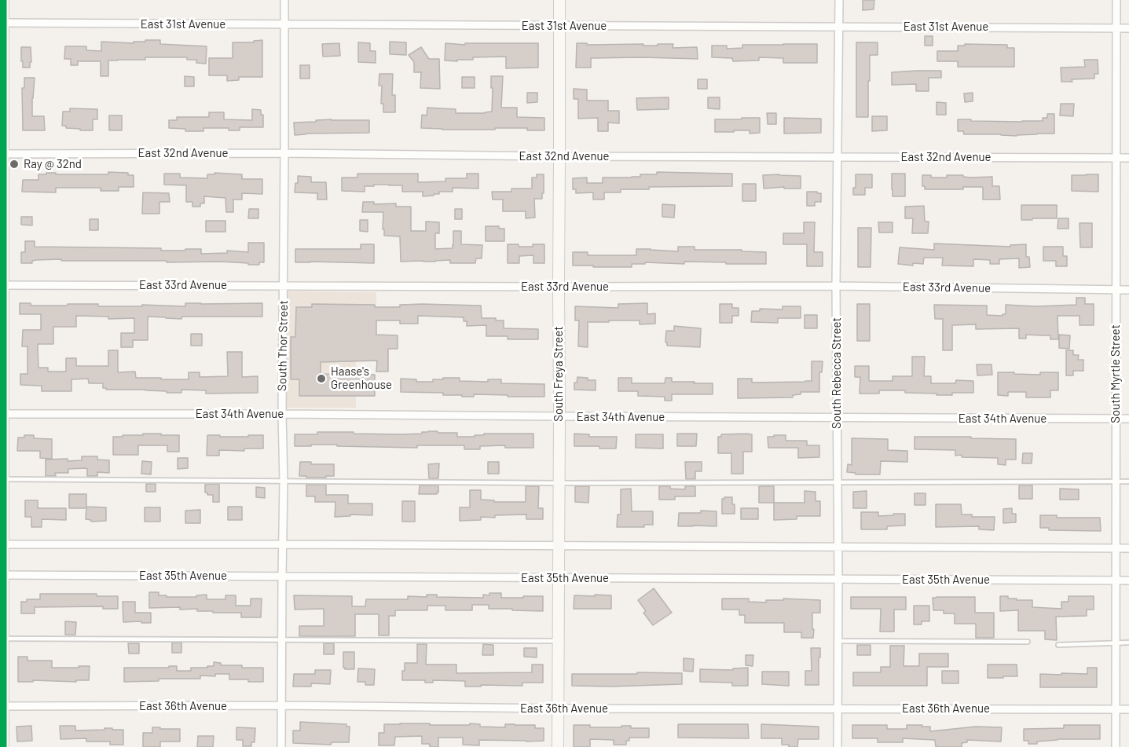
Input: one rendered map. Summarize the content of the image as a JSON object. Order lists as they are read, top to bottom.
{
  "streets": {
    "main road": ["South Freya Street"],
    "street": [
      "East 31st Avenue",
      "East 32nd Avenue",
      "East 33rd Avenue",
      "South Thor Street",
      "South Rebecca Street",
      "South Myrtle Street",
      "East 34th Avenue",
      "East 35th Avenue",
      "East 36th Avenue"
    ]
  },
  "crossings": [
    ["East 31st Avenue", "South Thor Street"],
    ["East 31st Avenue", "South Rebecca Street"],
    ["East 31st Avenue", "South Freya Street"],
    ["East 31st Avenue", "South Myrtle Street"],
    ["East 32nd Avenue", "South Thor Street"],
    ["East 32nd Avenue", "South Rebecca Street"],
    ["East 32nd Avenue", "South Freya Street"],
    ["East 32nd Avenue", "South Myrtle Street"],
    ["East 33rd Avenue", "South Thor Street"],
    ["East 33rd Avenue", "South Rebecca Street"],
    ["East 33rd Avenue", "South Freya Street"],
    ["East 33rd Avenue", "South Myrtle Street"],
    ["South Thor Street", "East 34th Avenue"],
    ["South Thor Street", "East 35th Avenue"],
    ["South Thor Street", "East 36th Avenue"],
    ["South Rebecca Street", "East 34th Avenue"],
    ["South Rebecca Street", "East 35th Avenue"],
    ["South Rebecca Street", "East 36th Avenue"],
    ["South Freya Street", "East 34th Avenue"],
    ["South Freya Street", "East 35th Avenue"],
    ["South Freya Street", "East 36th Avenue"],
    ["South Myrtle Street", "East 34th Avenue"],
    ["South Myrtle Street", "East 35th Avenue"],
    ["South Myrtle Street", "East 36th Avenue"]
  ],
  "places": ["Ray @ 32nd", "Haase's Greenhouse"]
}
